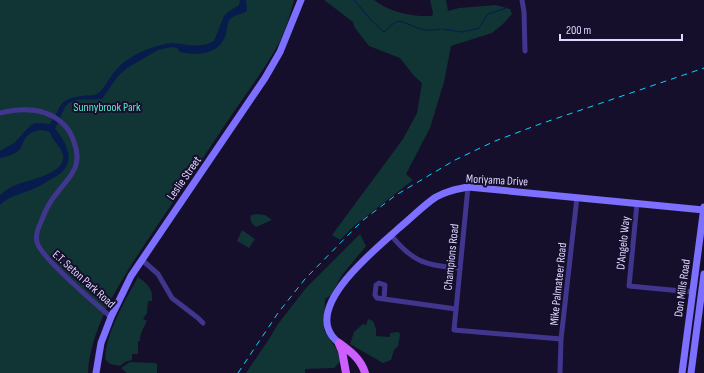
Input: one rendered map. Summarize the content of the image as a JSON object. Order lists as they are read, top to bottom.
{
  "streets": {
    "main road": ["Leslie Street", "Moriyama Drive", "Don Mills Road"],
    "street": [
      "D'Angelo Way",
      "Champions Road",
      "E.T. Seton Park Road",
      "Mike Palmateer Road"
    ]
  },
  "crossings": [
    ["Leslie Street", "E.T. Seton Park Road"],
    ["Moriyama Drive", "D'Angelo Way"],
    ["Moriyama Drive", "Champions Road"],
    ["Moriyama Drive", "Mike Palmateer Road"],
    ["Moriyama Drive", "Don Mills Road"],
    ["D'Angelo Way", "Don Mills Road"],
    ["Champions Road", "Mike Palmateer Road"]
  ],
  "parks": ["Sunnybrook Park"],
  "scale_bar": "200 m"
}
